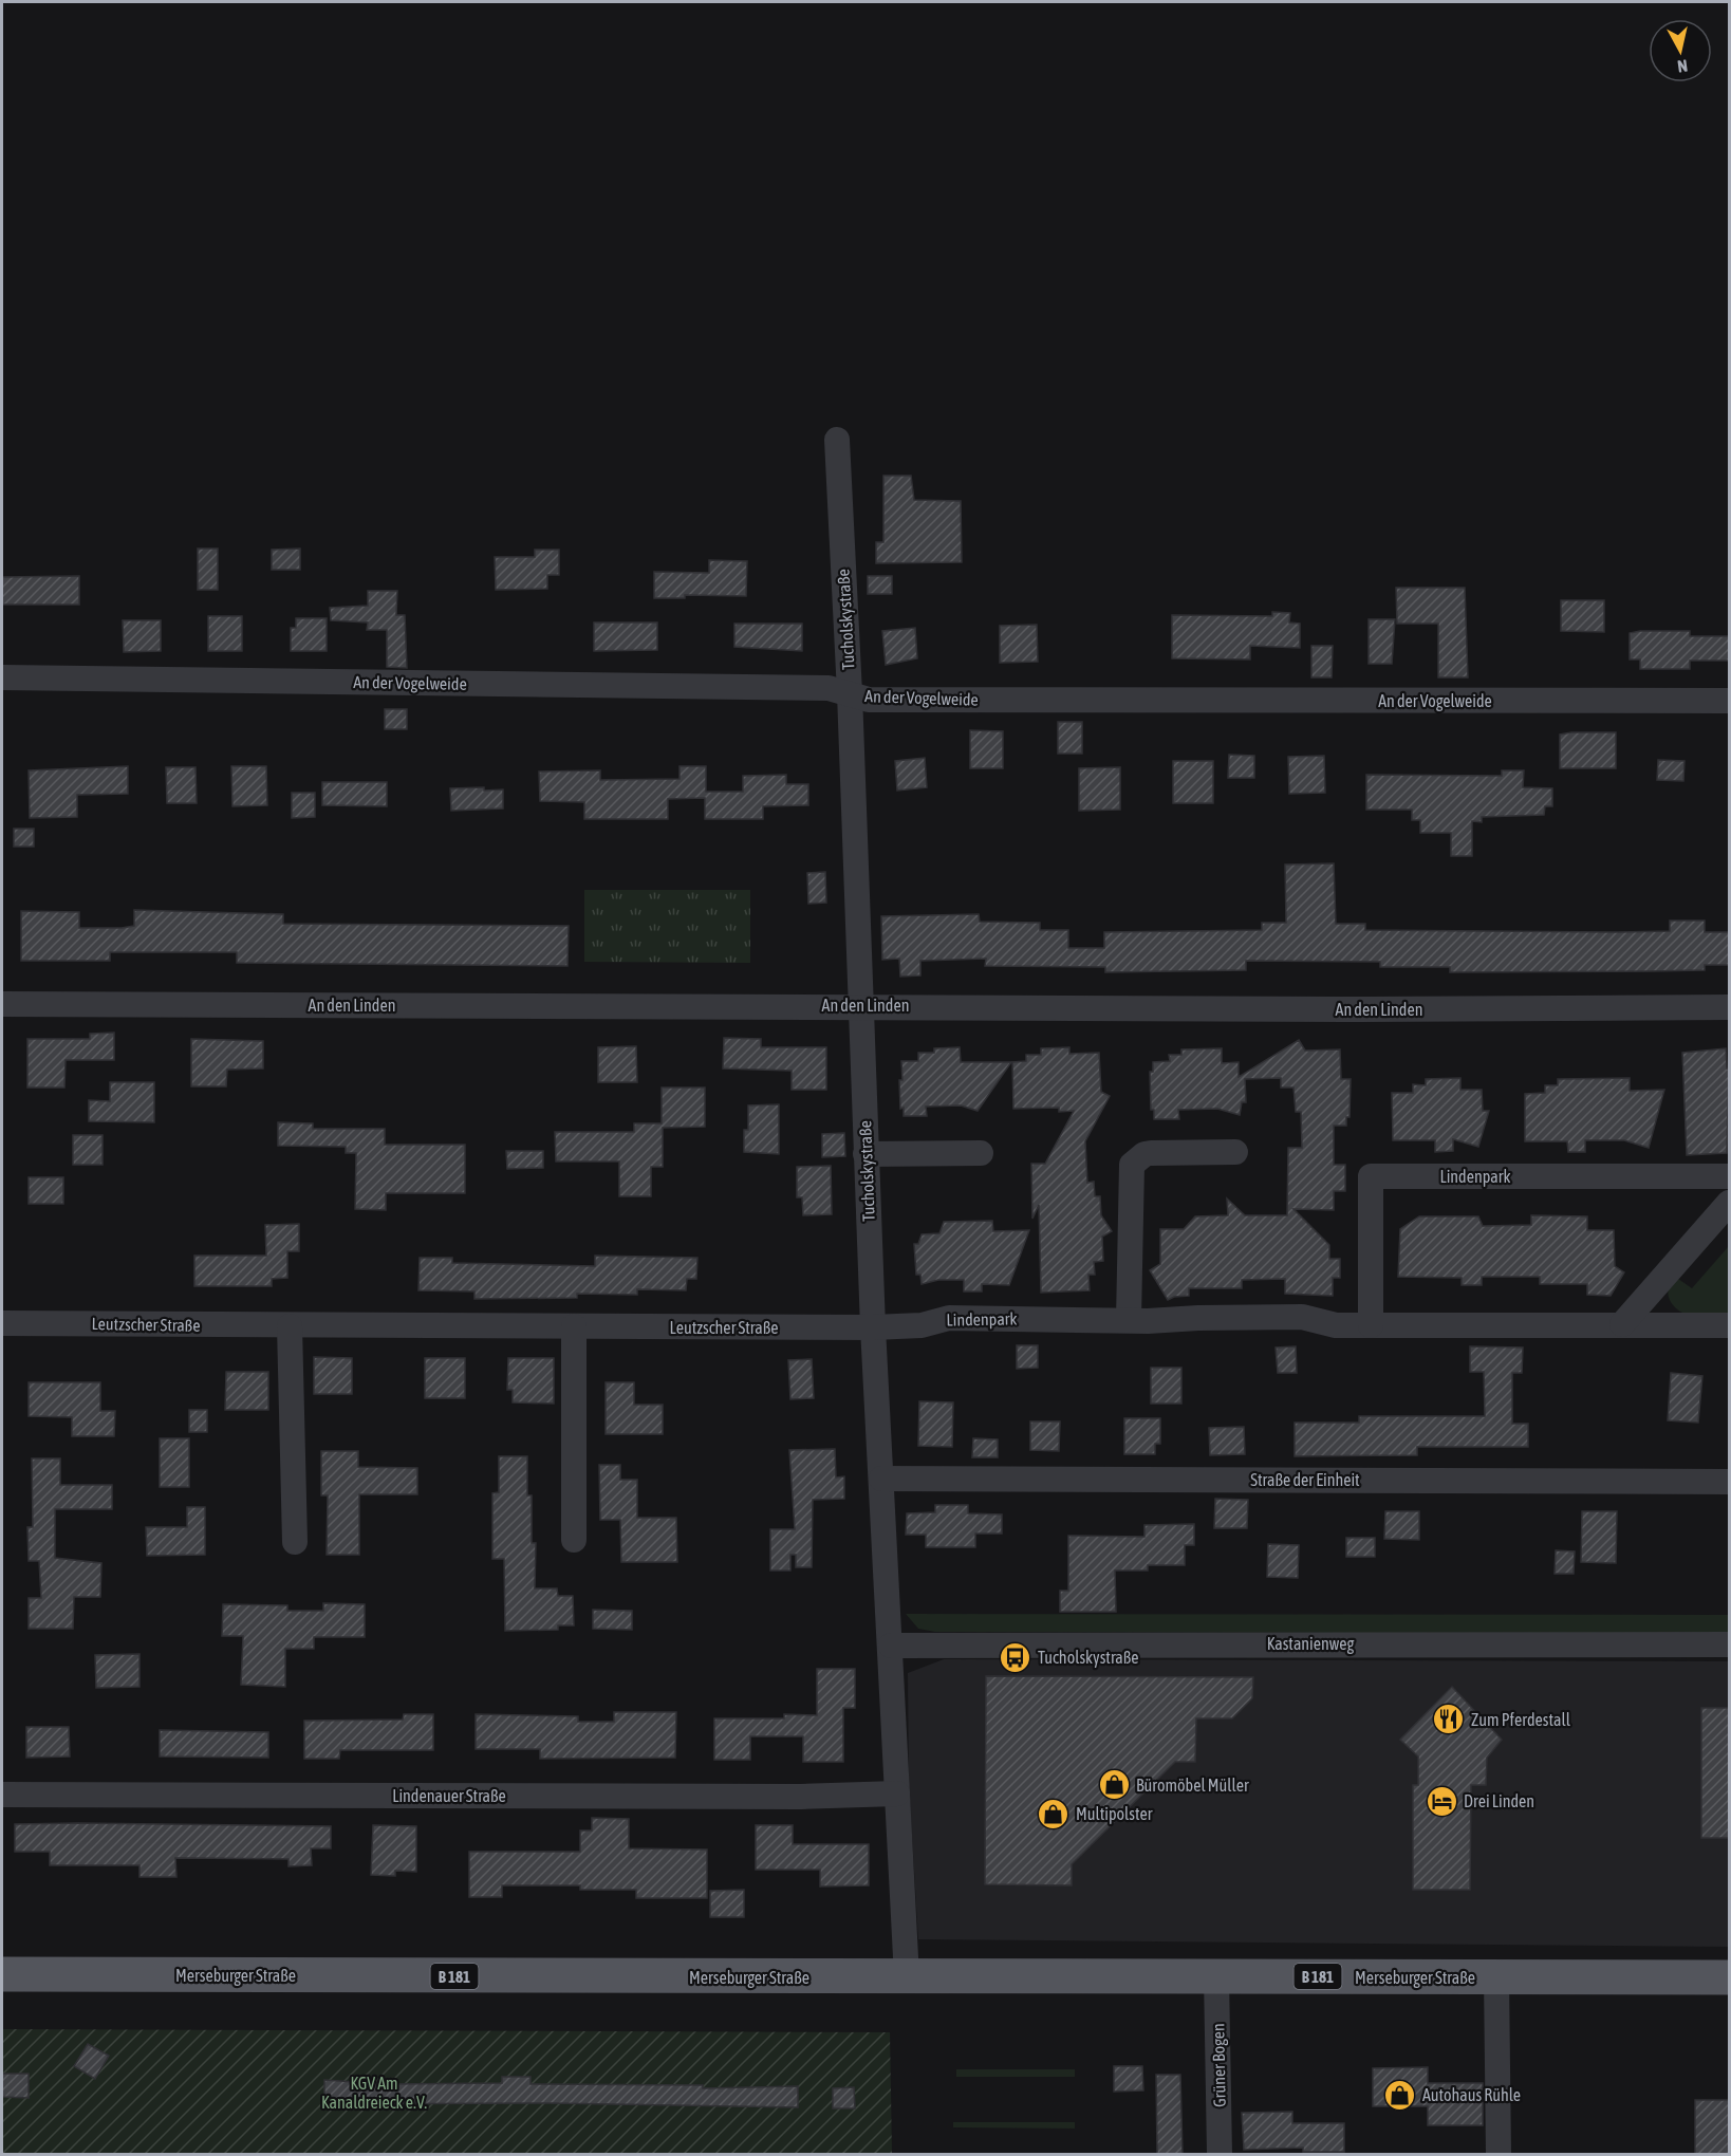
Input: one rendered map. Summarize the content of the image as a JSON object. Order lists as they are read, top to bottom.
{
  "streets": {
    "main road": ["Merseburger Straße", "B 181"],
    "street": [
      "Tucholskystraße",
      "An der Vogelweide",
      "An den Linden",
      "Lindenpark",
      "Leutzscher Straße",
      "Straße der Einheit",
      "Kastanienweg",
      "Lindenauer Straße",
      "Grüner Bogen"
    ]
  },
  "crossings": [
    ["Tucholskystraße", "An der Vogelweide"],
    ["Tucholskystraße", "An den Linden"],
    ["Tucholskystraße", "Lindenpark"],
    ["Tucholskystraße", "Leutzscher Straße"],
    ["Tucholskystraße", "Straße der Einheit"],
    ["Tucholskystraße", "Kastanienweg"],
    ["Tucholskystraße", "Lindenauer Straße"],
    ["Tucholskystraße", "Merseburger Straße"],
    ["Lindenpark", "Leutzscher Straße"],
    ["Merseburger Straße", "Grüner Bogen"]
  ],
  "parks": ["KGV Am Kanaldreieck e.V."],
  "places": {
    "bus stop": ["Tucholskystraße"],
    "restaurant": ["Zum Pferdestall"],
    "shop": ["Büromöbel Müller", "Multipolster", "Autohaus Rühle"],
    "hotel": ["Drei Linden"]
  },
  "north": "bottom"
}
